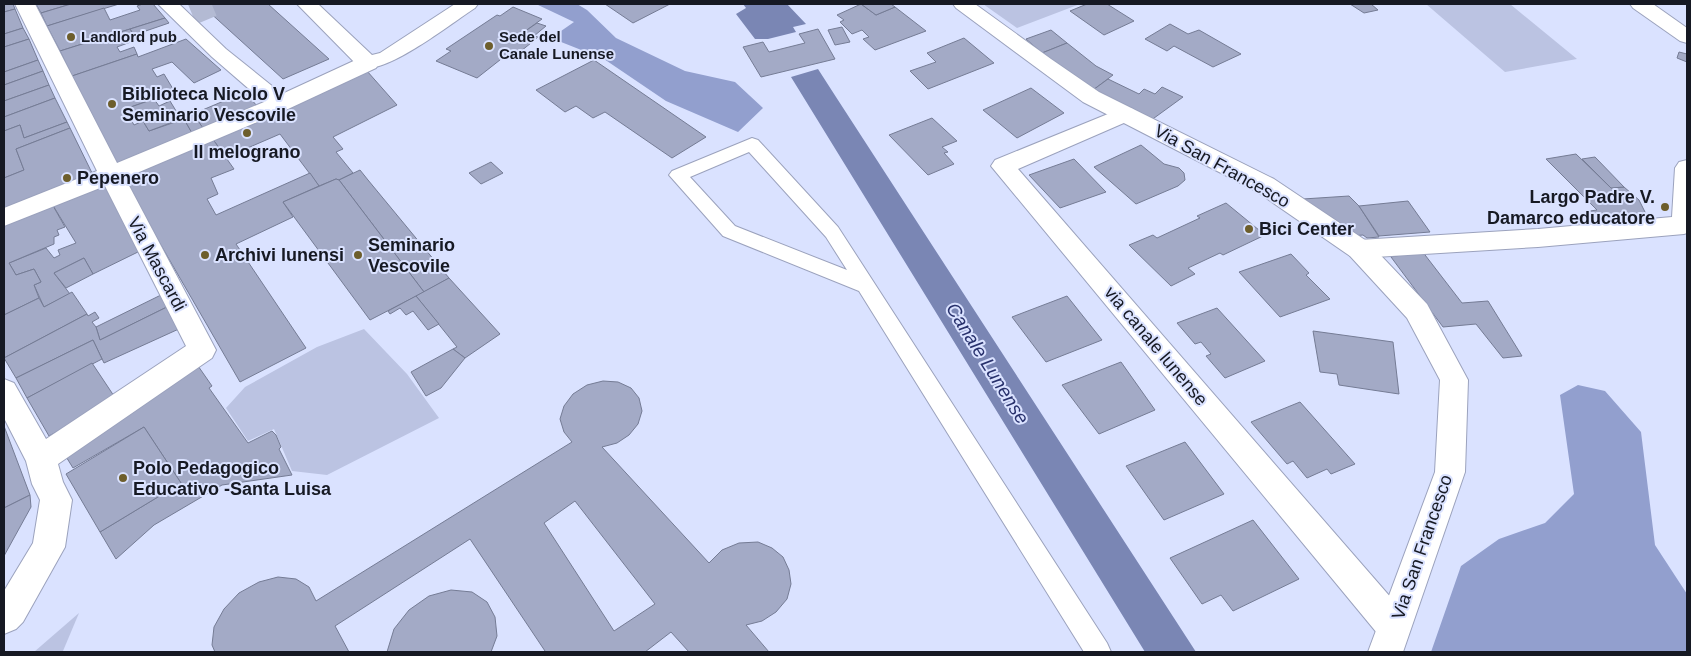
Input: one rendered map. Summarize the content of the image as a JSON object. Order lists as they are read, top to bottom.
{
  "streets": {
    "street": ["Via San Francesco", "Via Mascardi", "via canale lunense"]
  },
  "crossings": [
    ["Via San Francesco", "via canale lunense"]
  ],
  "water": ["Canale Lunense"],
  "places": [
    "Landlord pub",
    "Sede del Canale Lunense",
    "Biblioteca Nicolo V Seminario Vescovile",
    "Il melograno",
    "Pepenero",
    "Largo Padre V. Damarco educatore",
    "Bici Center",
    "Archivi lunensi",
    "Seminario Vescovile",
    "Polo Pedagogico Educativo -Santa Luisa"
  ]
}
